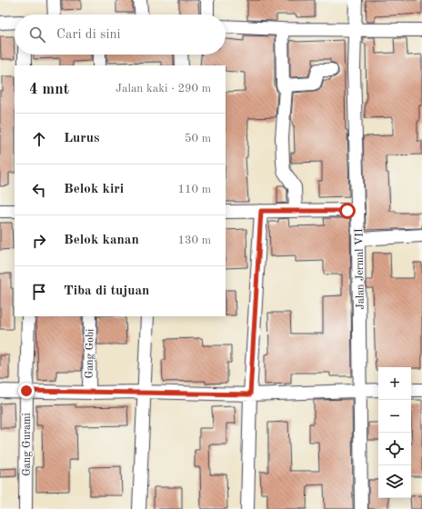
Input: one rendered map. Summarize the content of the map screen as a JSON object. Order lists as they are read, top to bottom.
{
  "streets": {
    "street": ["Jalan Jermal VII", "Gang Gobi", "Gang Gurami"]
  },
  "page": {
    "search": "Cari di sini",
    "heading": ["4 mnt", "Jalan kaki · 290 m"],
    "list": [
      ["Lurus", "50 m"],
      ["Belok kiri", "110 m"],
      ["Belok kanan", "130 m"],
      "Tiba di tujuan"
    ],
    "map_buttons": ["+", "−"]
  }
}
